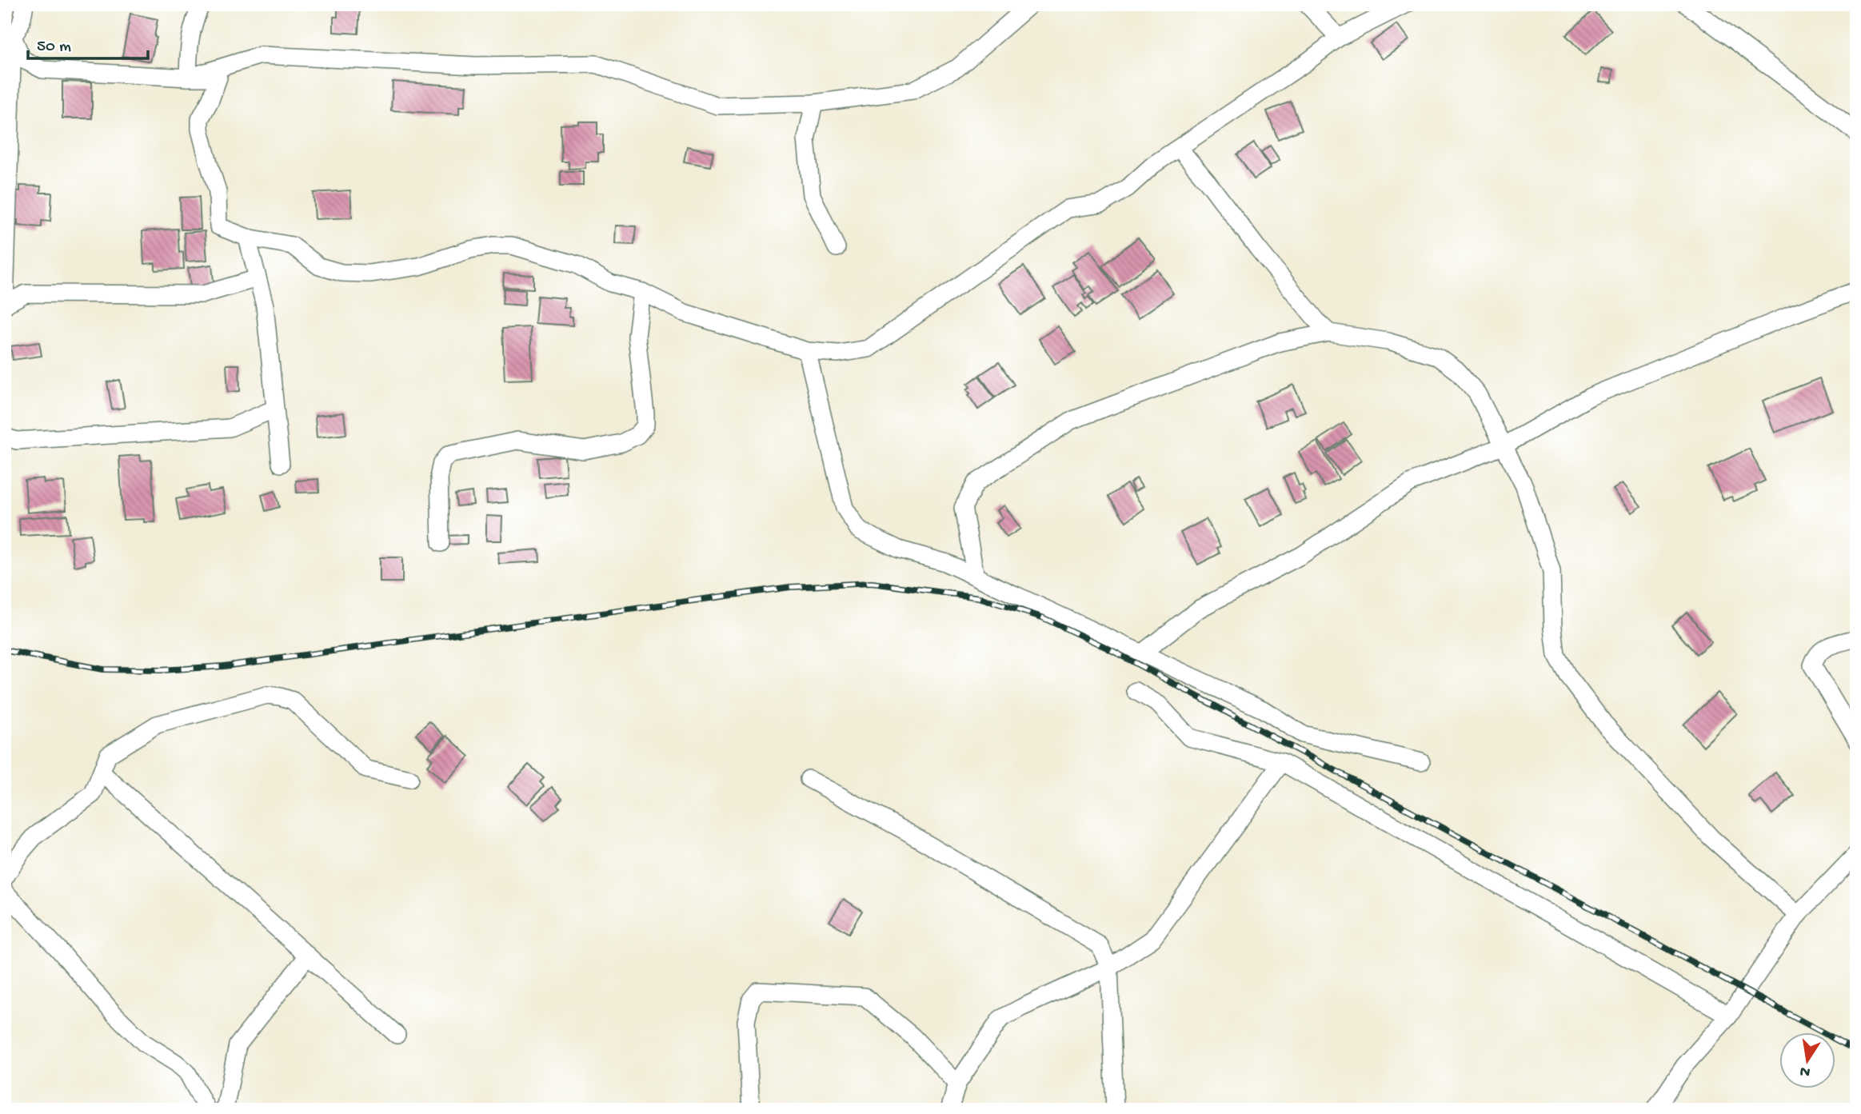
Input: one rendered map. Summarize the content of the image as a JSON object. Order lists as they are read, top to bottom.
{
  "scale_bar": "50 m",
  "north": "bottom"
}
